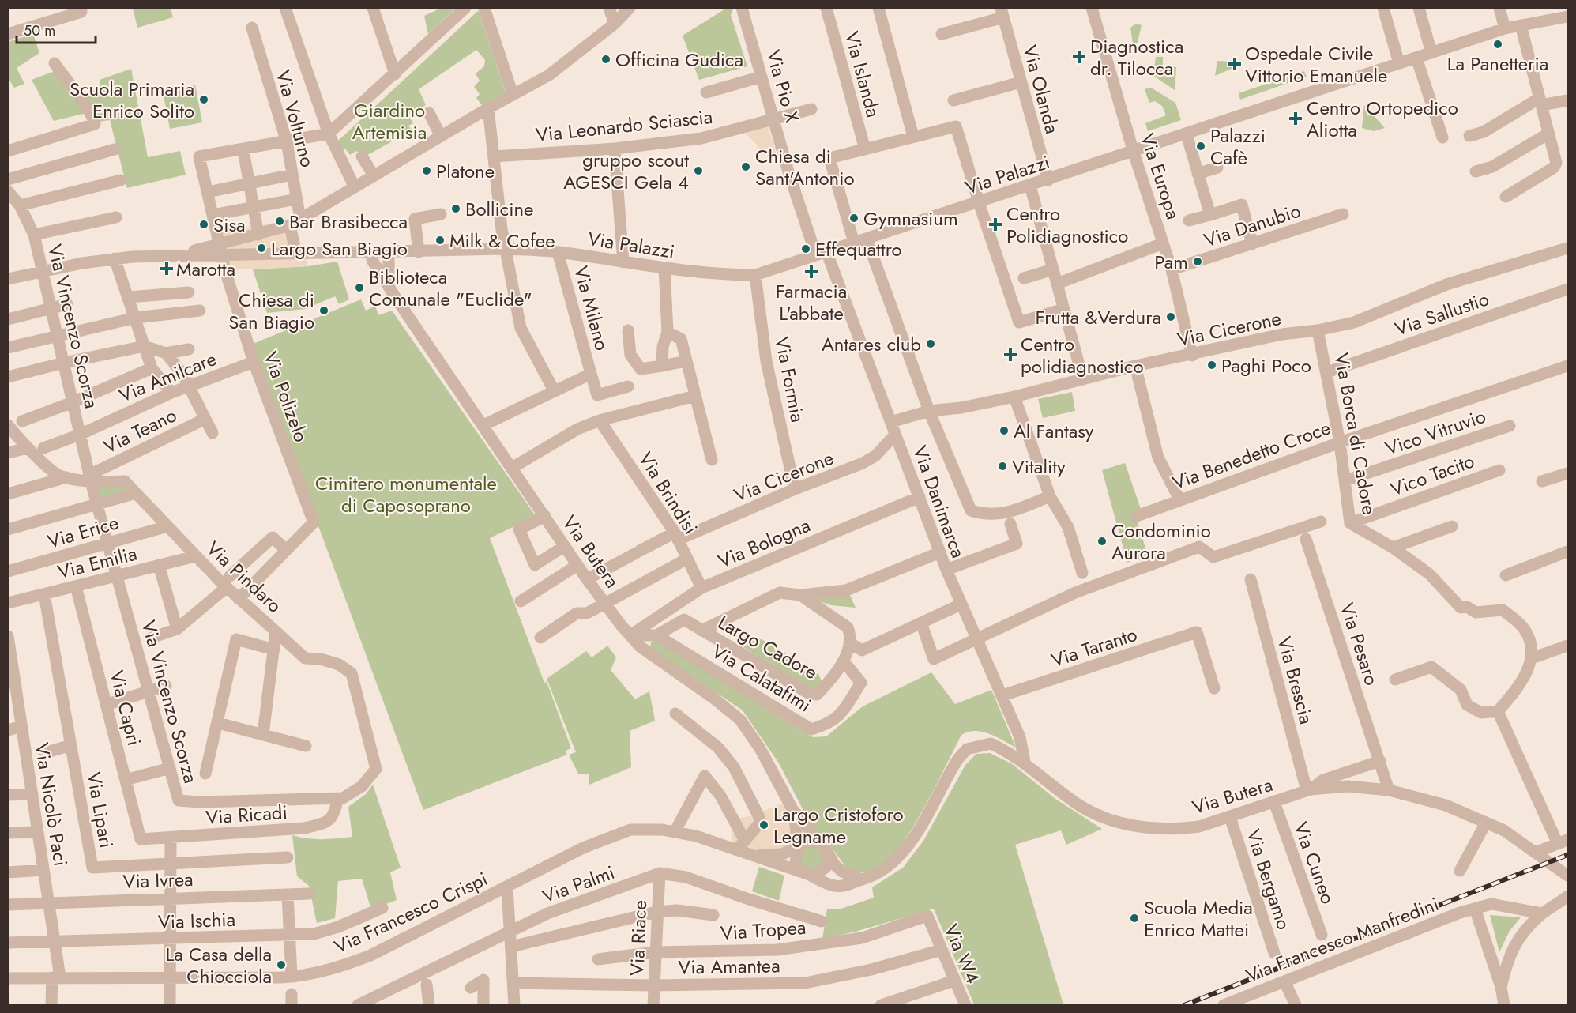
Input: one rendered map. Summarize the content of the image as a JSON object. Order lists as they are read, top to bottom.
{
  "streets": {
    "street": [
      "Via Islanda",
      "Via Pio X",
      "Via Olanda",
      "Via Volturno",
      "Via Leonardo Sciascia",
      "Via Palazzi",
      "Via Europa",
      "Via Danubio",
      "Via Milano",
      "Via Sallustio",
      "Via Vincenzo Scorza",
      "Via Cicerone",
      "Via Amilcare",
      "Via Formia",
      "Via Polizelo",
      "Via Teano",
      "Vico Vitruvio",
      "Via Borca di Cadore",
      "Via Benedetto Croce",
      "Vico Tacito",
      "Via Brindisi",
      "Via Danimarca",
      "Via Erice",
      "Via Bologna",
      "Via Butera",
      "Via Emilia",
      "Via Pindaro",
      "Via Pesaro",
      "Largo Cadore",
      "Via Taranto",
      "Via Calatafimi",
      "Via Brescia",
      "Via Capri",
      "Via Nicolò Paci",
      "Via Lipari",
      "Via Ricadi",
      "Via Cuneo",
      "Via Bergamo",
      "Via Ivrea",
      "Via Palmi",
      "Via Francesco Crispi",
      "Via Ischia",
      "Via Tropea",
      "Via Riace",
      "Via Francesco Manfredini",
      "Via W4",
      "Via Amantea"
    ]
  },
  "crossings": [
    ["Via Pio X", "Via Leonardo Sciascia"],
    ["Via Pio X", "Via Palazzi"],
    ["Via Pio X", "Via Danimarca"],
    ["Via Olanda", "Via Palazzi"],
    ["Via Volturno", "Via Palazzi"],
    ["Via Palazzi", "Via Europa"],
    ["Via Palazzi", "Via Milano"],
    ["Via Palazzi", "Via Formia"],
    ["Via Palazzi", "Via Polizelo"],
    ["Via Palazzi", "Via Danimarca"],
    ["Via Palazzi", "Via Butera"],
    ["Via Europa", "Via Danubio"],
    ["Via Europa", "Via Cicerone"],
    ["Via Milano", "Via Butera"],
    ["Via Sallustio", "Via Borca di Cadore"],
    ["Via Vincenzo Scorza", "Via Amilcare"],
    ["Via Vincenzo Scorza", "Via Teano"],
    ["Via Vincenzo Scorza", "Via Erice"],
    ["Via Vincenzo Scorza", "Via Emilia"],
    ["Via Vincenzo Scorza", "Via Pindaro"],
    ["Via Vincenzo Scorza", "Via Ricadi"],
    ["Via Cicerone", "Via Formia"],
    ["Via Cicerone", "Via Borca di Cadore"],
    ["Via Cicerone", "Via Brindisi"],
    ["Via Cicerone", "Via Danimarca"],
    ["Via Cicerone", "Via Butera"],
    ["Via Amilcare", "Via Polizelo"],
    ["Via Polizelo", "Via Pindaro"],
    ["Via Teano", "Via Pindaro"],
    ["Vico Vitruvio", "Via Borca di Cadore"],
    ["Via Borca di Cadore", "Via Benedetto Croce"],
    ["Via Borca di Cadore", "Vico Tacito"],
    ["Via Brindisi", "Via Bologna"],
    ["Via Danimarca", "Via Bologna"],
    ["Via Danimarca", "Via Butera"],
    ["Via Danimarca", "Via Taranto"],
    ["Via Erice", "Via Pindaro"],
    ["Via Bologna", "Via Butera"],
    ["Via Bologna", "Largo Cadore"],
    ["Via Butera", "Via Pesaro"],
    ["Via Butera", "Largo Cadore"],
    ["Via Butera", "Via Brescia"],
    ["Via Butera", "Via Cuneo"],
    ["Via Butera", "Via Bergamo"],
    ["Via Butera", "Via Francesco Crispi"],
    ["Via Emilia", "Via Pindaro"],
    ["Via Emilia", "Via Capri"],
    ["Via Emilia", "Via Lipari"],
    ["Largo Cadore", "Via Calatafimi"],
    ["Via Capri", "Via Ricadi"],
    ["Via Nicolò Paci", "Via Ivrea"],
    ["Via Nicolò Paci", "Via Francesco Crispi"],
    ["Via Nicolò Paci", "Via Ischia"],
    ["Via Palmi", "Via Riace"],
    ["Via Tropea", "Via Riace"],
    ["Via Tropea", "Via W4"],
    ["Via Riace", "Via Amantea"],
    ["Via W4", "Via Amantea"]
  ],
  "parks": ["Giardino Artemisia", "Cimitero monumentale di Caposoprano"],
  "places": {
    "other": [
      "La Panetteria",
      "Officina Gudica",
      "Scuola Primaria Enrico Solito",
      "Palazzi Cafè",
      "Chiesa di Sant'Antonio",
      "Platone",
      "gruppo scout AGESCI Gela 4",
      "Bollicine",
      "Gymnasium",
      "Bar Brasibecca",
      "Sisa",
      "Milk & Cofee",
      "Largo San Biagio",
      "Effequattro",
      "Pam",
      "Biblioteca Comunale \"Euclide\"",
      "Chiesa di San Biagio",
      "Frutta &Verdura",
      "Antares club",
      "Paghi Poco",
      "Al Fantasy",
      "Vitality",
      "Condominio Aurora",
      "Largo Cristoforo Legname",
      "Scuola Media Enrico Mattei",
      "La Casa della Chiocciola"
    ],
    "health": [
      "Diagnostica dr. Tilocca",
      "Ospedale Civile Vittorio Emanuele",
      "Centro Ortopedico Aliotta",
      "Centro Polidiagnostico",
      "Marotta",
      "Farmacia L'abbate",
      "Centro polidiagnostico"
    ]
  },
  "scale_bar": "50 m"
}
